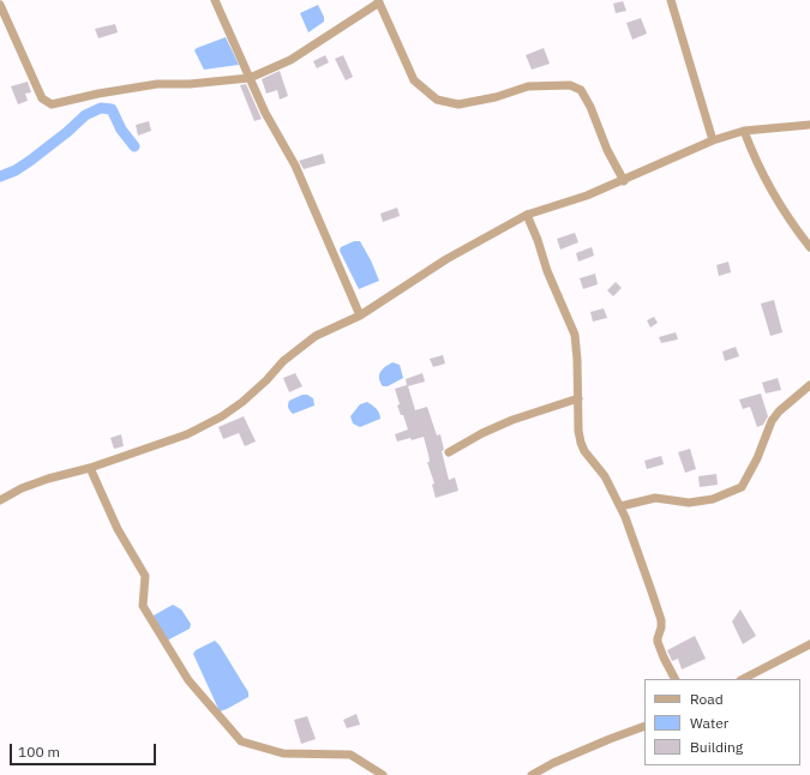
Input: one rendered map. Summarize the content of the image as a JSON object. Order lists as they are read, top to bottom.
{
  "legend": ["Road", "Water", "Building"],
  "scale_bar": "100 m"
}
